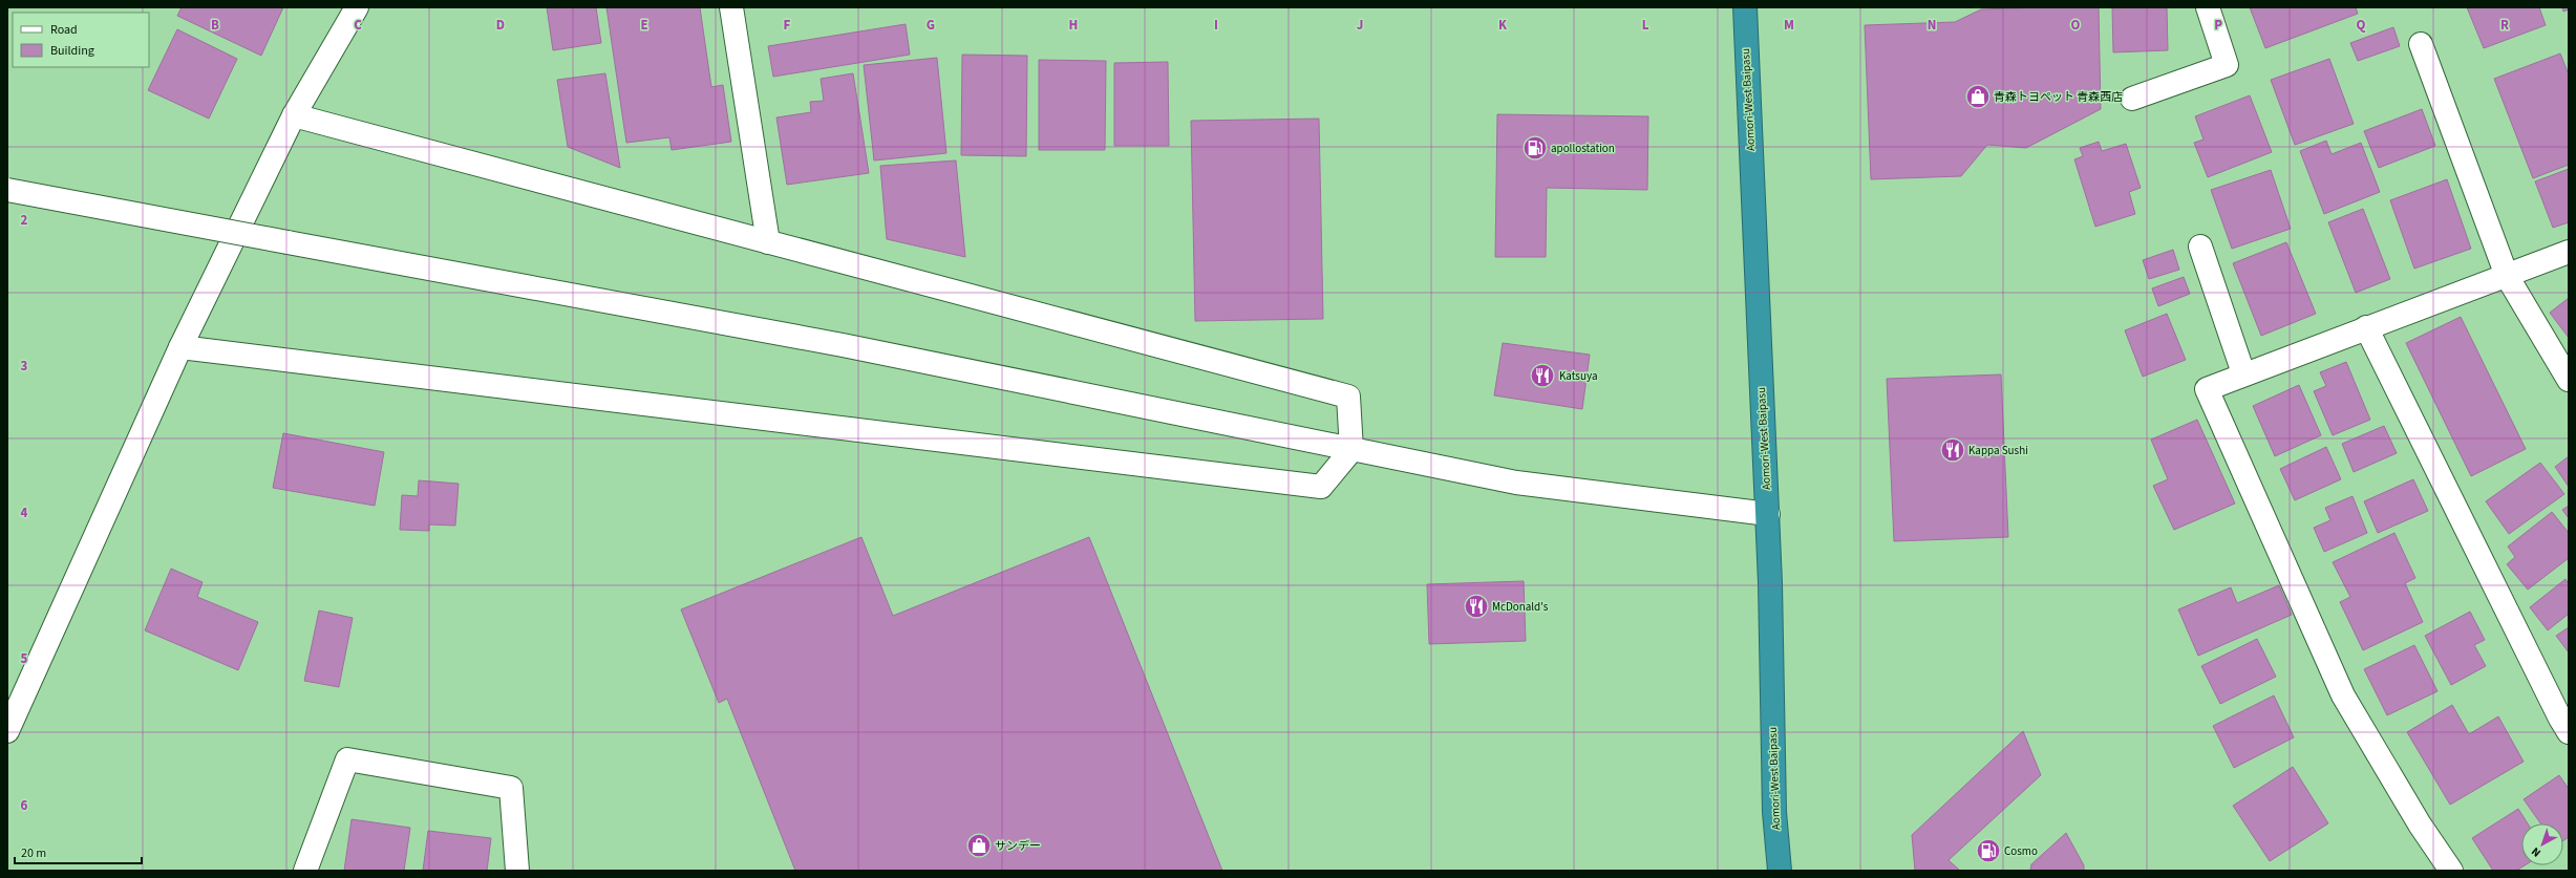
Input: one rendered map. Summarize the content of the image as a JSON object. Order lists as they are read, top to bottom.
{
  "streets": {
    "highway": ["Aomori-West Baipasu"]
  },
  "places": {
    "shop": ["青森トヨペット 青森西店", "サンデー"],
    "fuel station": ["apollostation", "Cosmo"],
    "restaurant": ["Katsuya", "Kappa Sushi", "McDonald's"]
  },
  "legend": ["Road", "Building"],
  "scale_bar": "20 m",
  "north": "bottom left",
  "grid": {
    "columns": [
      "B",
      "C",
      "D",
      "E",
      "F",
      "G",
      "H",
      "I",
      "J",
      "K",
      "L",
      "M",
      "N",
      "O",
      "P",
      "Q",
      "R"
    ],
    "rows": [
      "2",
      "3",
      "4",
      "5",
      "6"
    ]
  }
}
